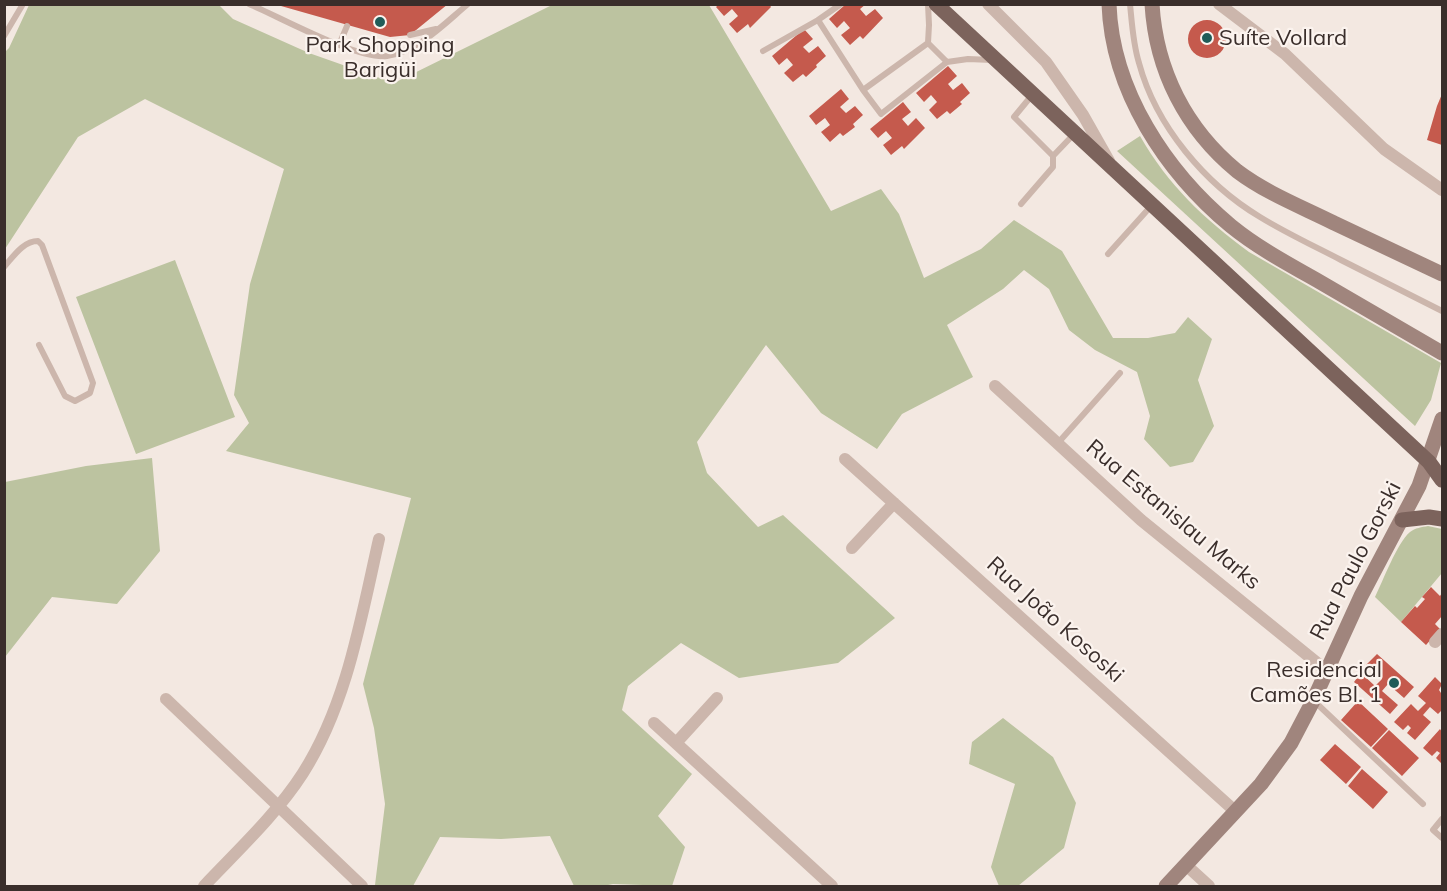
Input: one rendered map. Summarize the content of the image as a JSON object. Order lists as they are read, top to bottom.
{
  "streets": {
    "street": ["Rua Estanislau Marks", "Rua Paulo Gorski", "Rua João Kososki"]
  },
  "crossings": [
    ["Rua Estanislau Marks", "Rua Paulo Gorski"],
    ["Rua Paulo Gorski", "Rua João Kososki"]
  ],
  "places": ["Park Shopping Barigüi", "Suíte Vollard", "Residencial Camões Bl. 1"]
}
